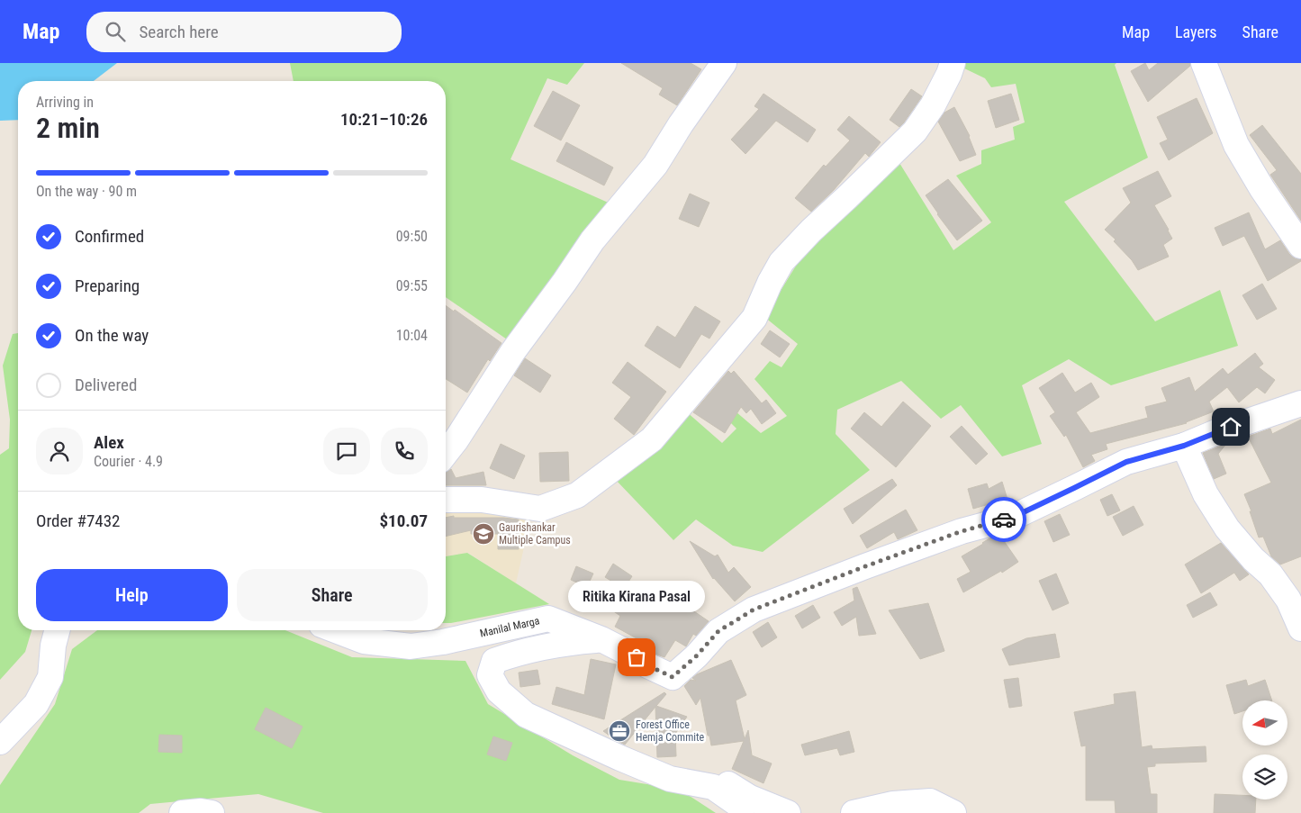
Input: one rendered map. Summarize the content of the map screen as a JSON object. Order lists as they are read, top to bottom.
{
  "streets": {
    "street": ["Manilal Marga"]
  },
  "places": {
    "school or university": ["Gaurishankar Multiple Campus"],
    "other": ["Ritika Kirana Pasal"],
    "office": ["Forest Office Hemja Commite"]
  },
  "north": "left",
  "page": {
    "header": "Map",
    "search": "Search here",
    "nav": ["Map", "Layers", "Share"],
    "heading": ["2 min", "Arriving in", "10:21–10:26"],
    "panel": [
      "Alex",
      "Courier · 4.9",
      "Order #7432",
      "$10.07"
    ],
    "bar": "On the way · 90 m",
    "list": [
      ["Confirmed", "09:50"],
      ["Preparing", "09:55"],
      ["On the way", "10:04"],
      "Delivered"
    ],
    "buttons": ["Help", "Share"],
    "bubble": "Ritika Kirana Pasal"
  }
}
